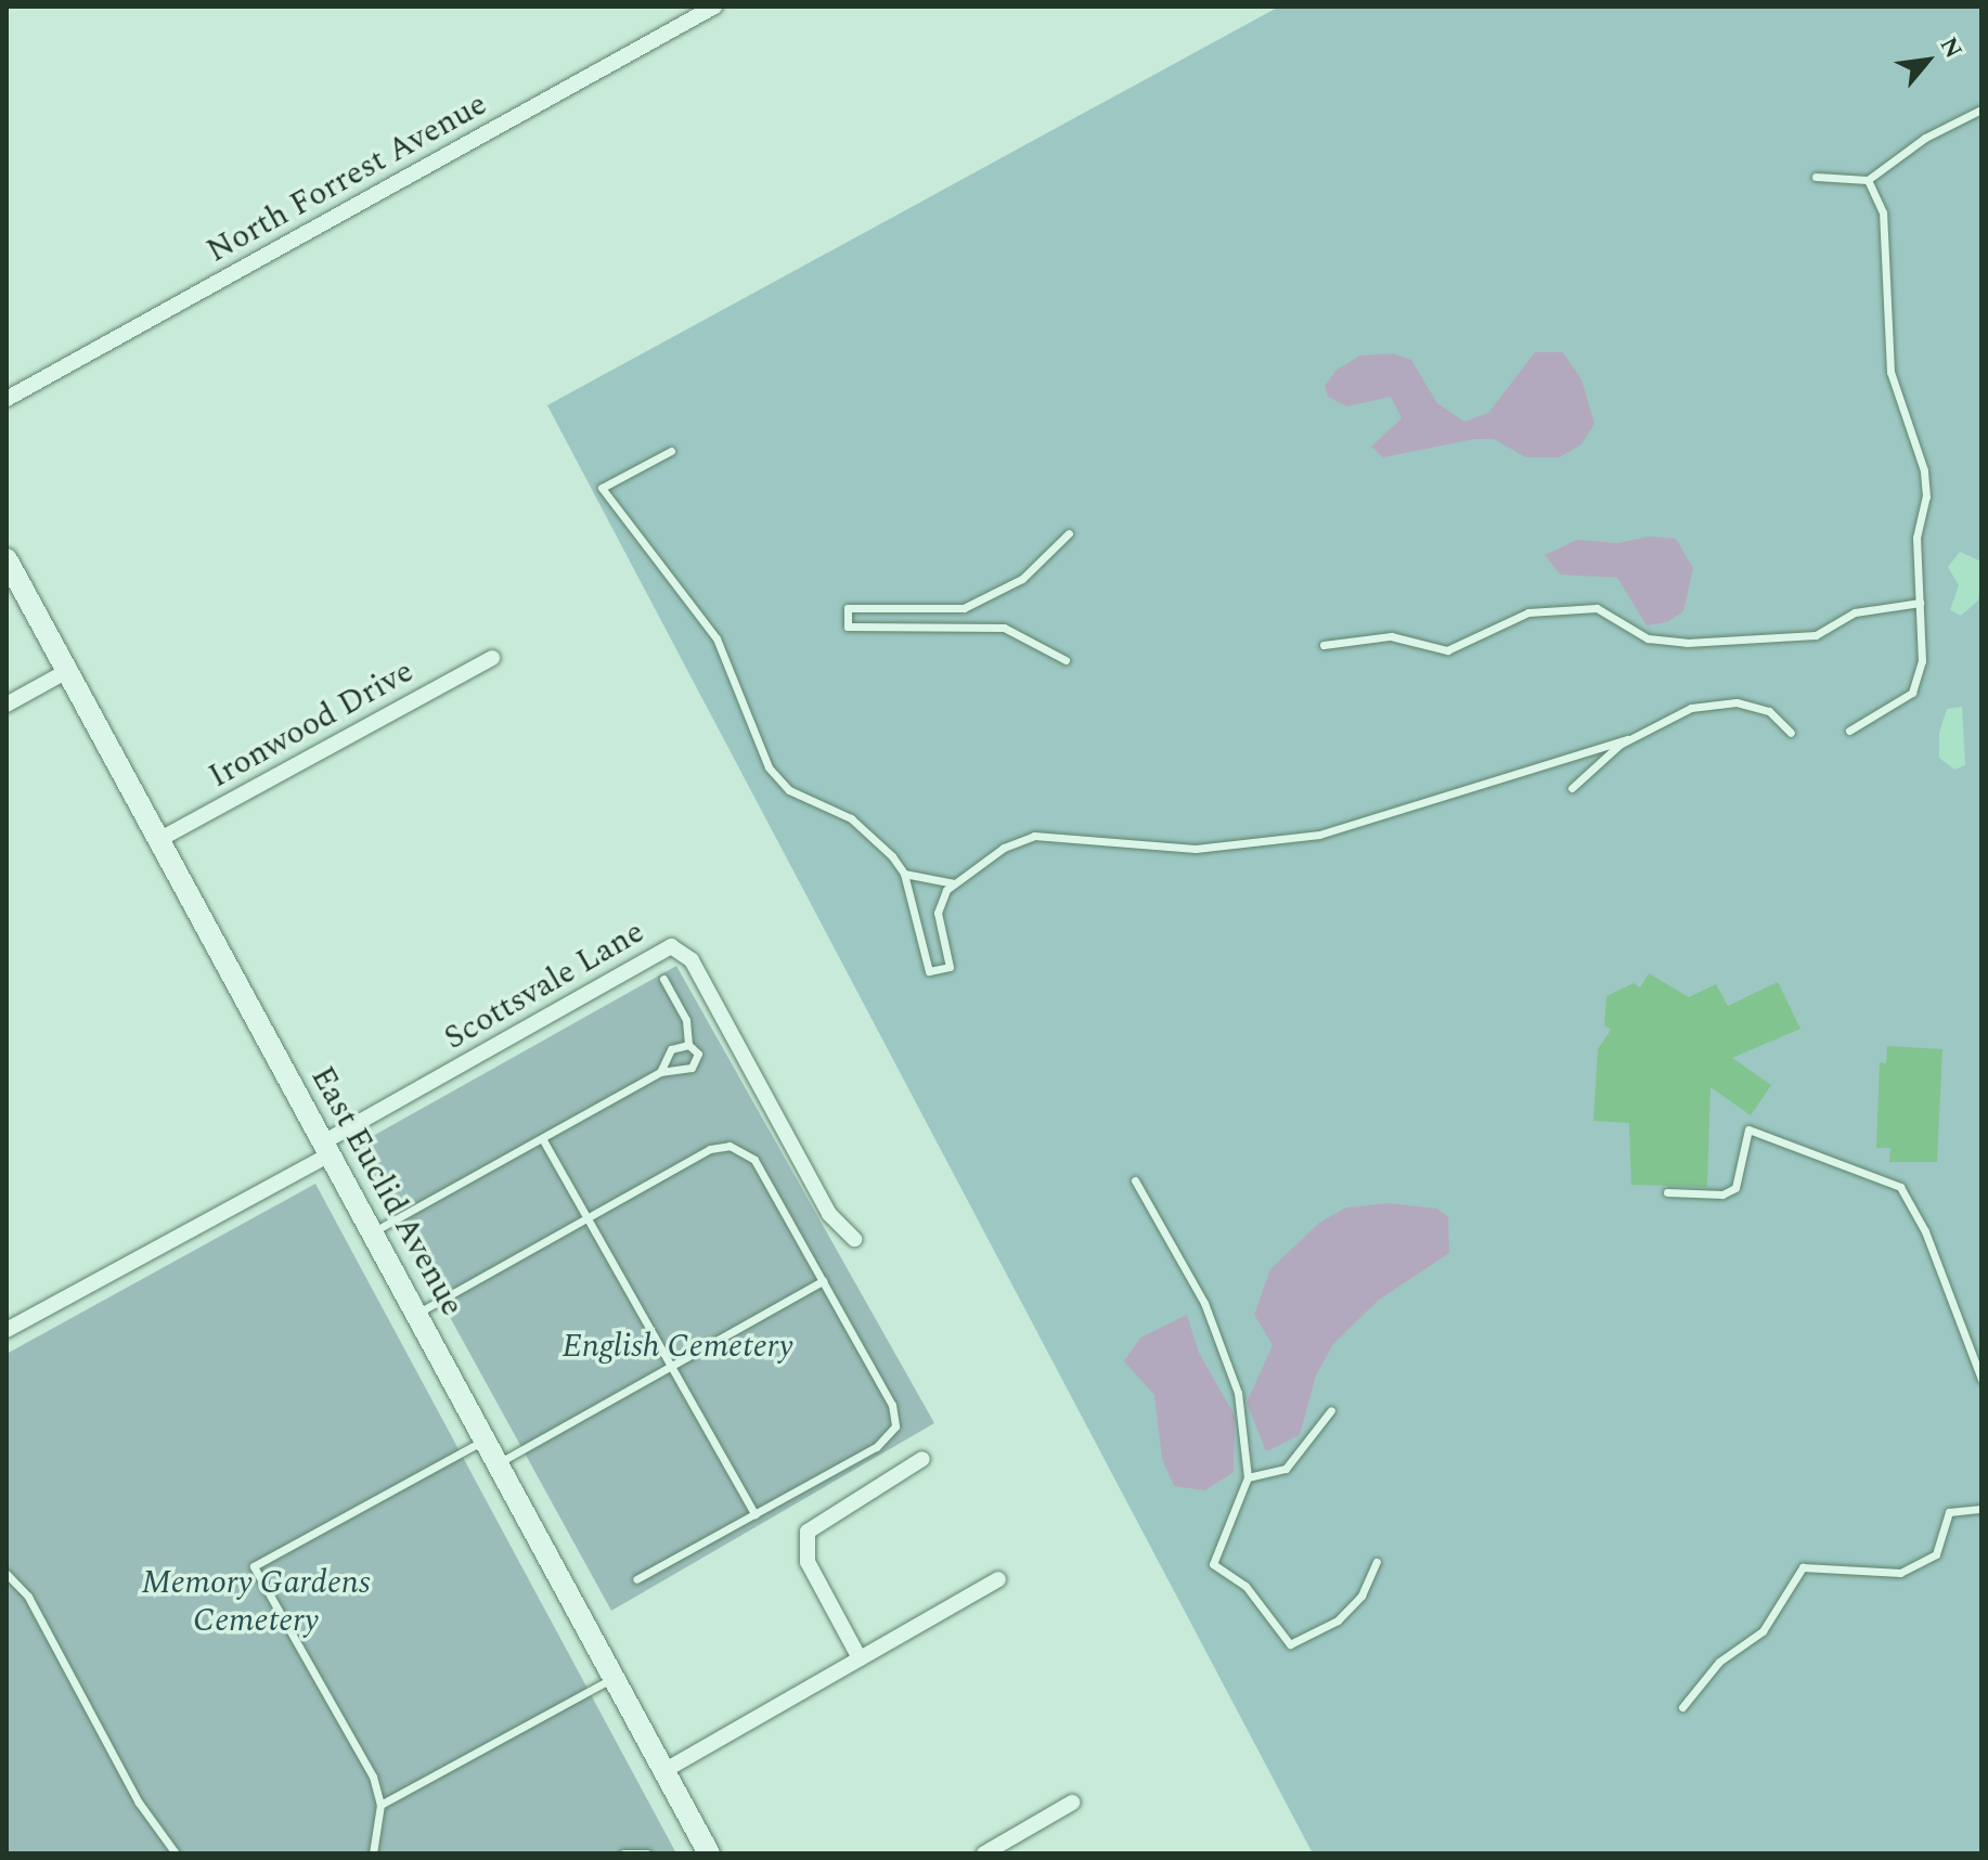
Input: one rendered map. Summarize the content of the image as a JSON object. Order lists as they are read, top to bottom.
{
  "streets": {
    "main road": ["East Euclid Avenue"],
    "street": ["North Forrest Avenue", "Ironwood Drive", "Scottsvale Lane"]
  },
  "crossings": [
    ["Ironwood Drive", "East Euclid Avenue"],
    ["Scottsvale Lane", "East Euclid Avenue"]
  ],
  "parks": ["English Cemetery", "Memory Gardens Cemetery"],
  "north": "top right"
}
